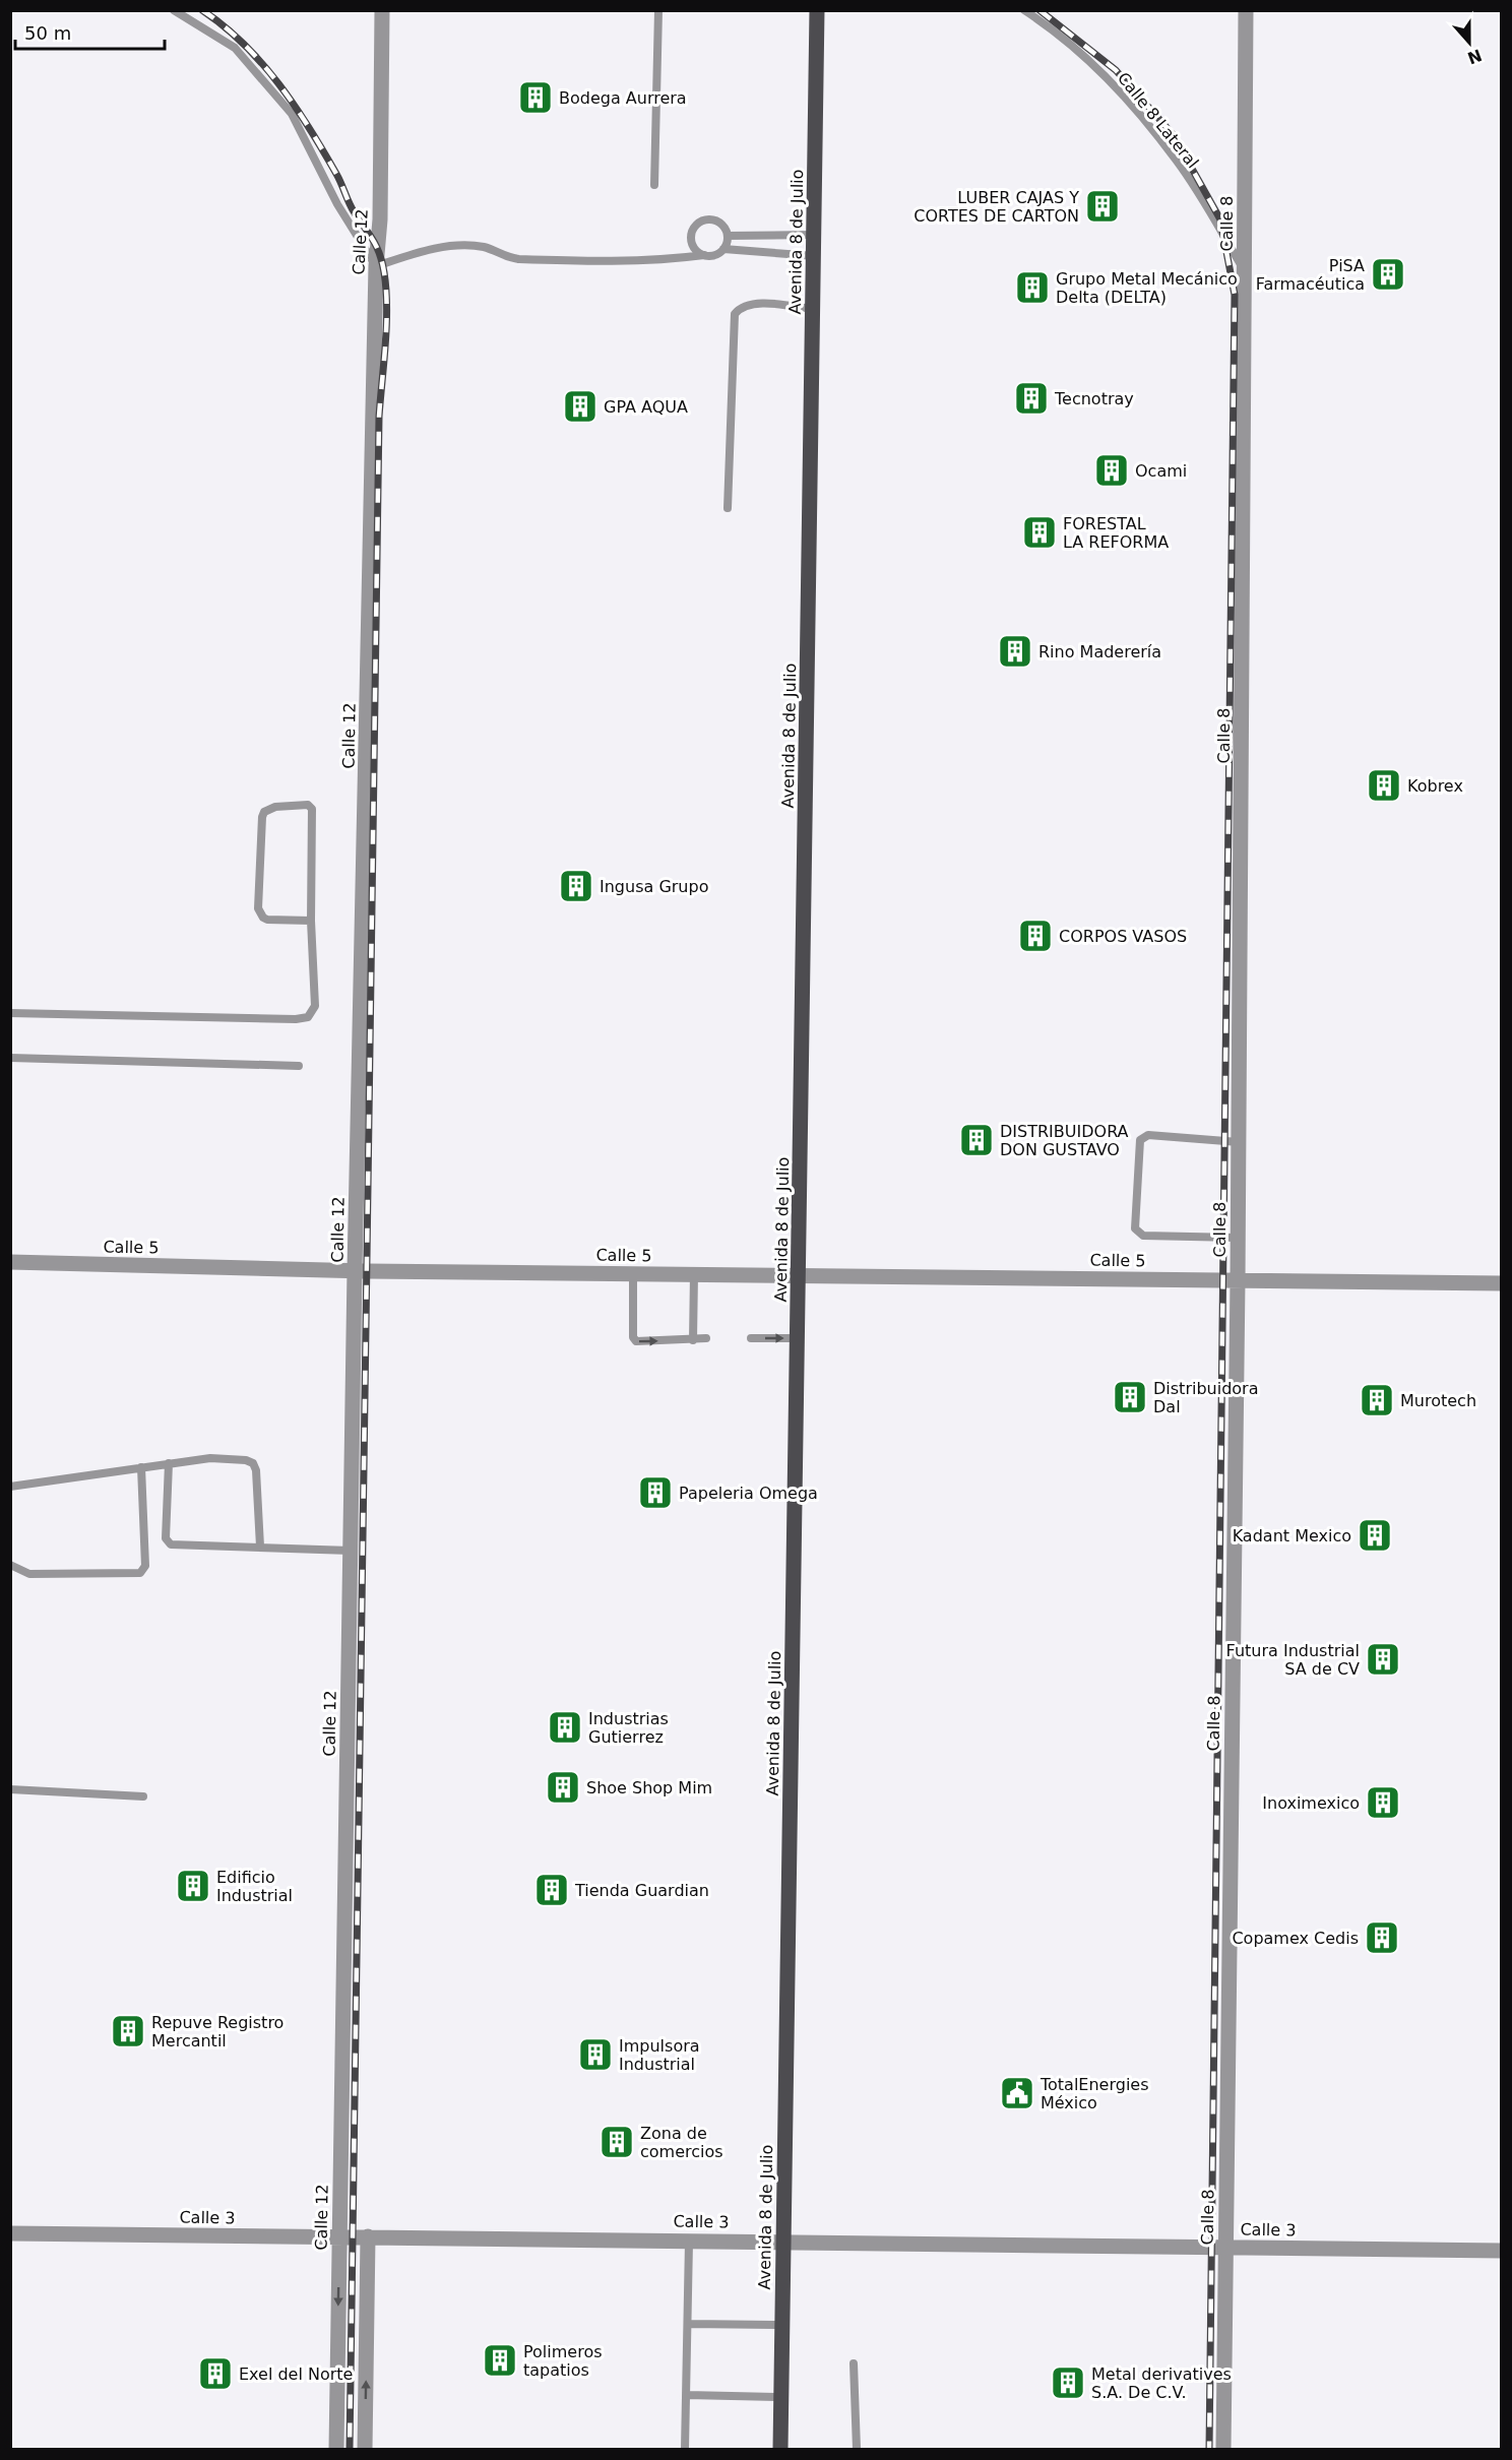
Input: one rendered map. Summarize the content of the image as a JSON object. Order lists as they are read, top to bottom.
{
  "streets": {
    "main road": ["Avenida 8 de Julio"],
    "street": [
      "Calle 8",
      "Calle 12",
      "Calle 5",
      "Calle 3"
    ],
    "lane": ["Calle 8 Lateral"]
  },
  "crossings": [
    ["Calle 8 Lateral", "Calle 8"],
    ["Calle 8", "Calle 5"],
    ["Calle 8", "Calle 3"],
    ["Calle 12", "Calle 5"],
    ["Calle 12", "Calle 3"],
    ["Avenida 8 de Julio", "Calle 5"],
    ["Avenida 8 de Julio", "Calle 3"]
  ],
  "places": {
    "building": [
      "Bodega Aurrera",
      "LUBER CAJAS Y CORTES DE CARTON",
      "PiSA Farmacéutica",
      "Grupo Metal Mecánico Delta (DELTA)",
      "Tecnotray",
      "GPA AQUA",
      "Ocami",
      "FORESTAL LA REFORMA",
      "Rino Maderería",
      "Kobrex",
      "Ingusa Grupo",
      "CORPOS VASOS",
      "DISTRIBUIDORA DON GUSTAVO",
      "Distribuidora Dal",
      "Murotech",
      "Papeleria Omega",
      "Kadant Mexico",
      "Futura Industrial SA de CV",
      "Industrias Gutierrez",
      "Shoe Shop Mim",
      "Inoximexico",
      "Edificio Industrial",
      "Tienda Guardian",
      "Copamex Cedis",
      "Repuve Registro Mercantil",
      "Impulsora Industrial",
      "Zona de comercios",
      "Polimeros tapatios",
      "Exel del Norte",
      "Metal derivatives S.A. De C.V."
    ],
    "public building": ["TotalEnergies México"]
  },
  "scale_bar": "50 m",
  "north": "bottom"
}
